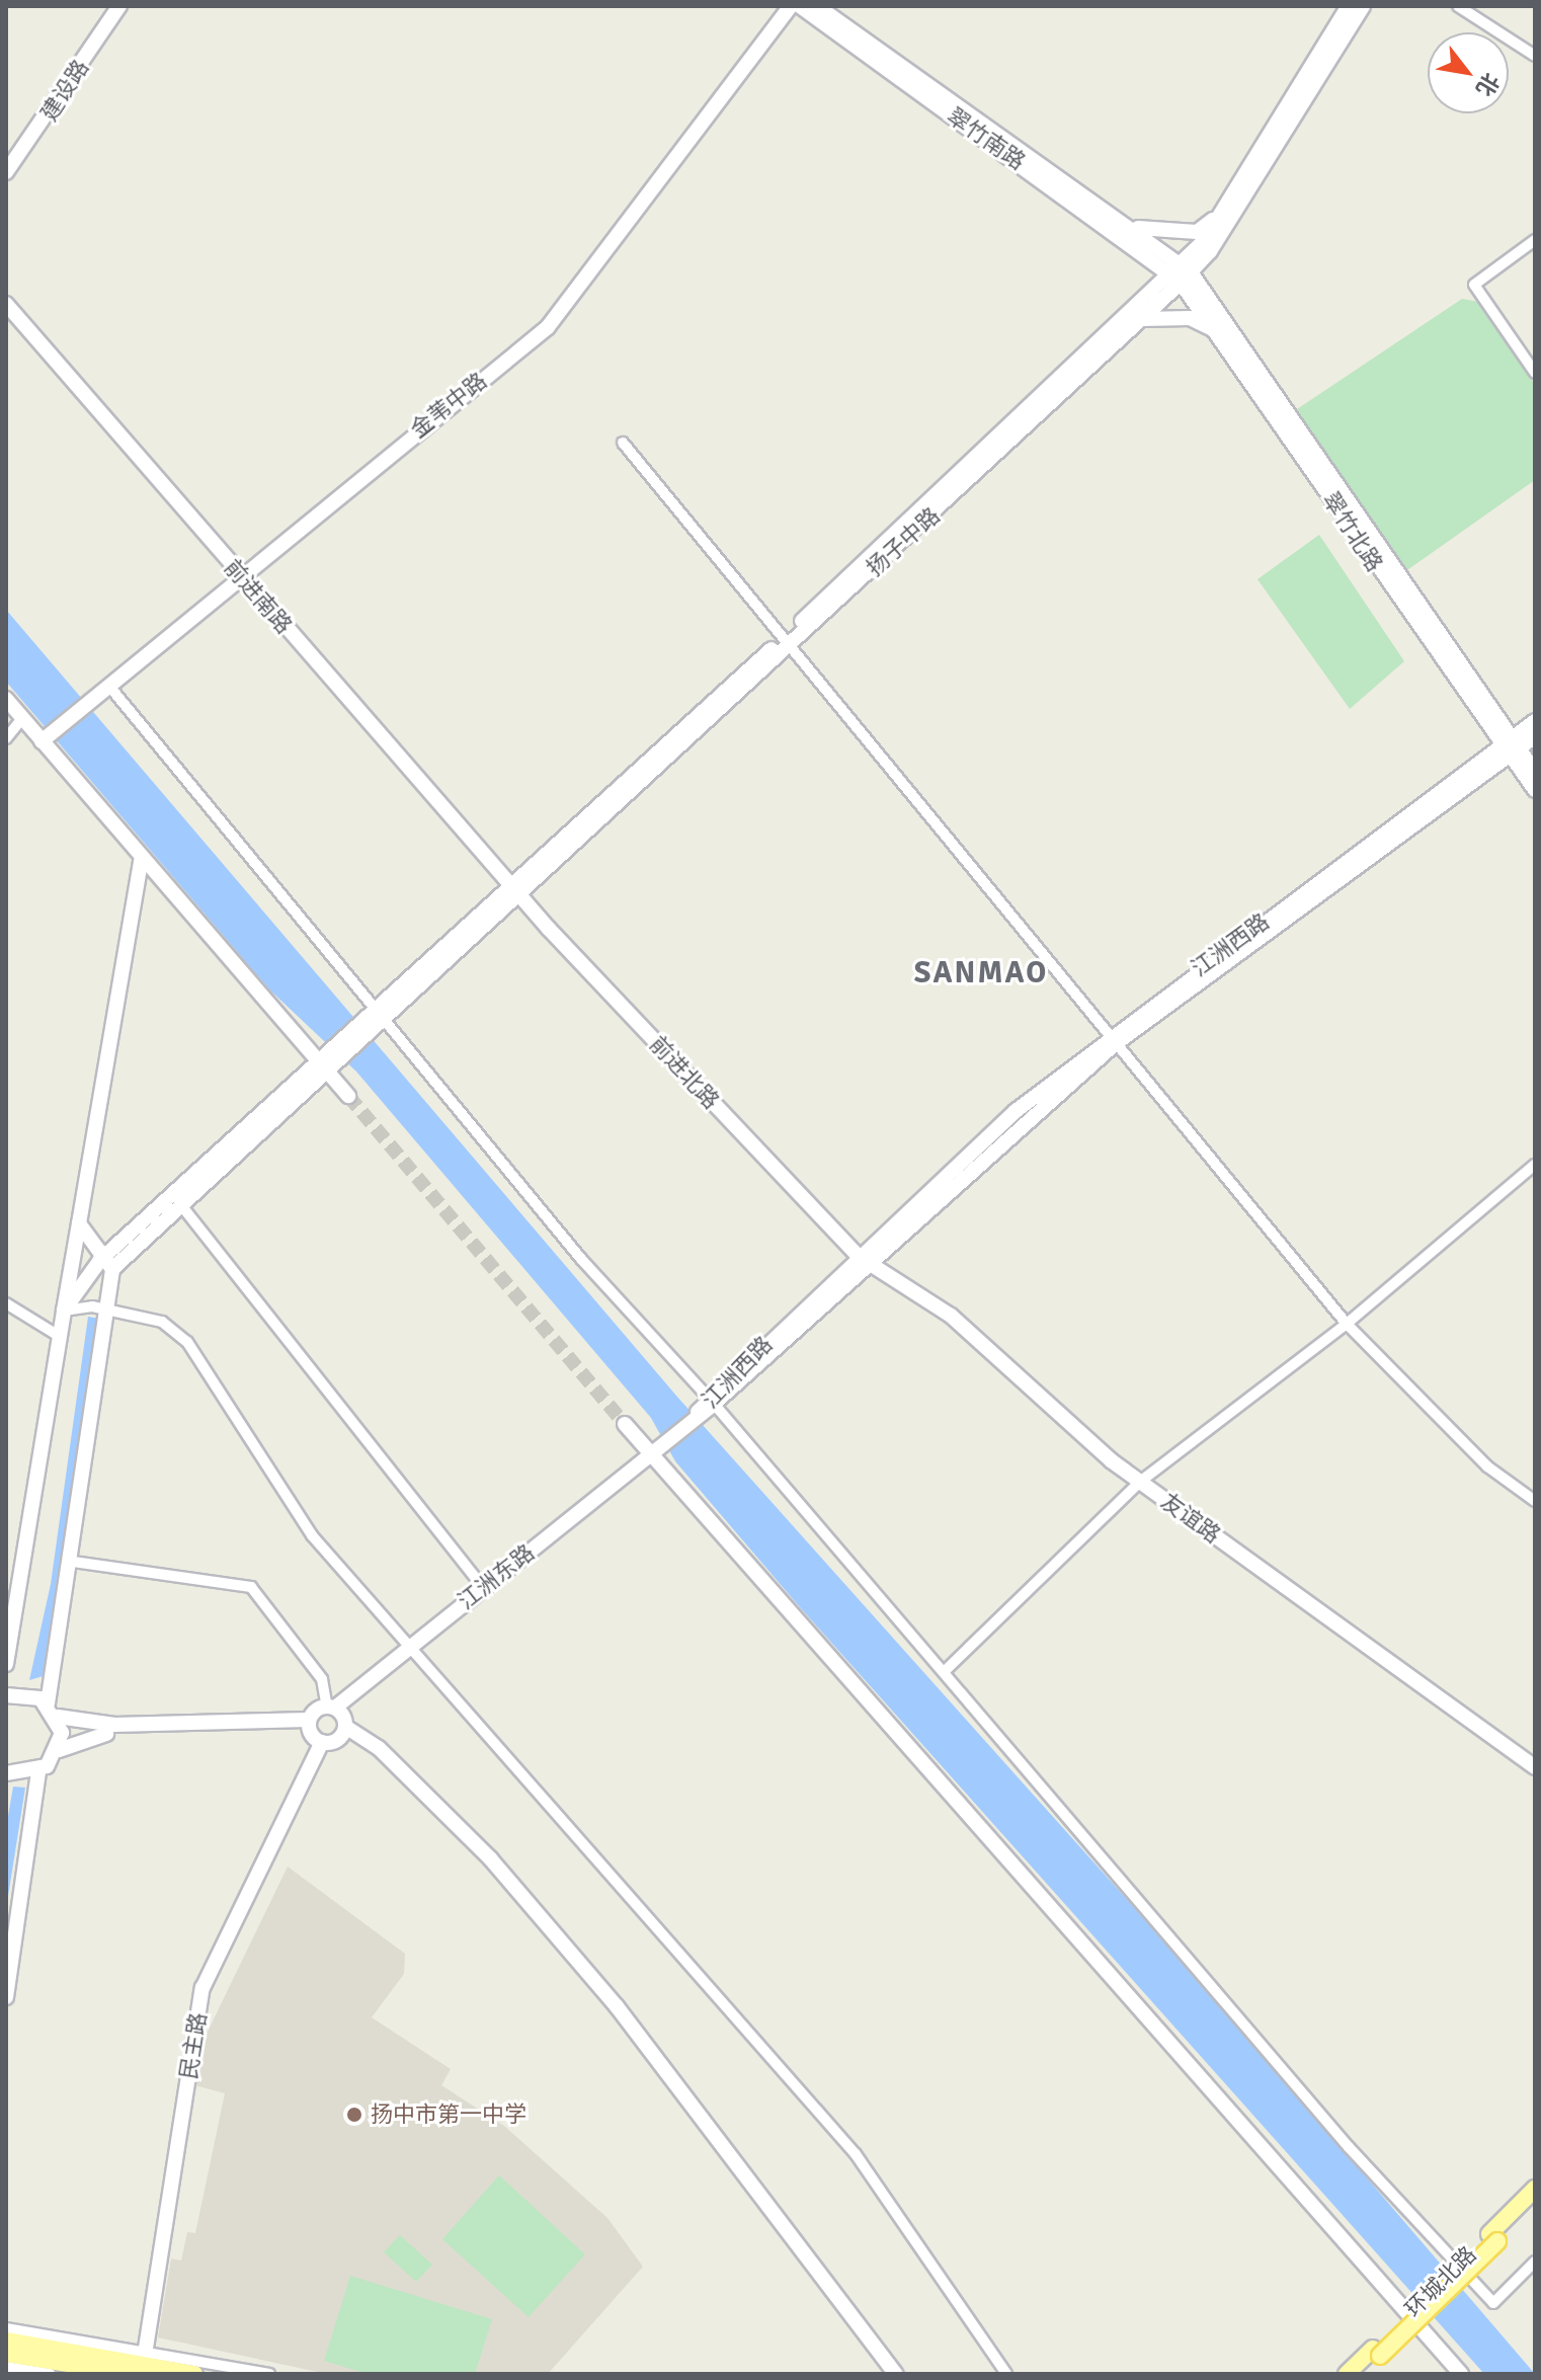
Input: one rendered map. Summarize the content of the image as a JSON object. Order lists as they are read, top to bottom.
{
  "streets": {
    "main road": [
      "建设路",
      "翠竹南路",
      "金苇中路",
      "翠竹北路",
      "扬子中路",
      "前进南路",
      "江洲西路",
      "前进北路",
      "友谊路",
      "江洲东路",
      "民主路",
      "环城北路"
    ]
  },
  "crossings": [
    ["翠竹南路", "翠竹北路"],
    ["翠竹南路", "扬子中路"],
    ["金苇中路", "前进南路"],
    ["翠竹北路", "扬子中路"],
    ["翠竹北路", "江洲西路"],
    ["扬子中路", "前进南路"],
    ["扬子中路", "前进北路"],
    ["前进南路", "前进北路"],
    ["江洲西路", "前进北路"],
    ["江洲西路", "友谊路"],
    ["江洲西路", "江洲东路"],
    ["前进北路", "友谊路"]
  ],
  "districts": ["SANMAO"],
  "places": ["扬中市第一中学"],
  "north": "bottom right"
}
